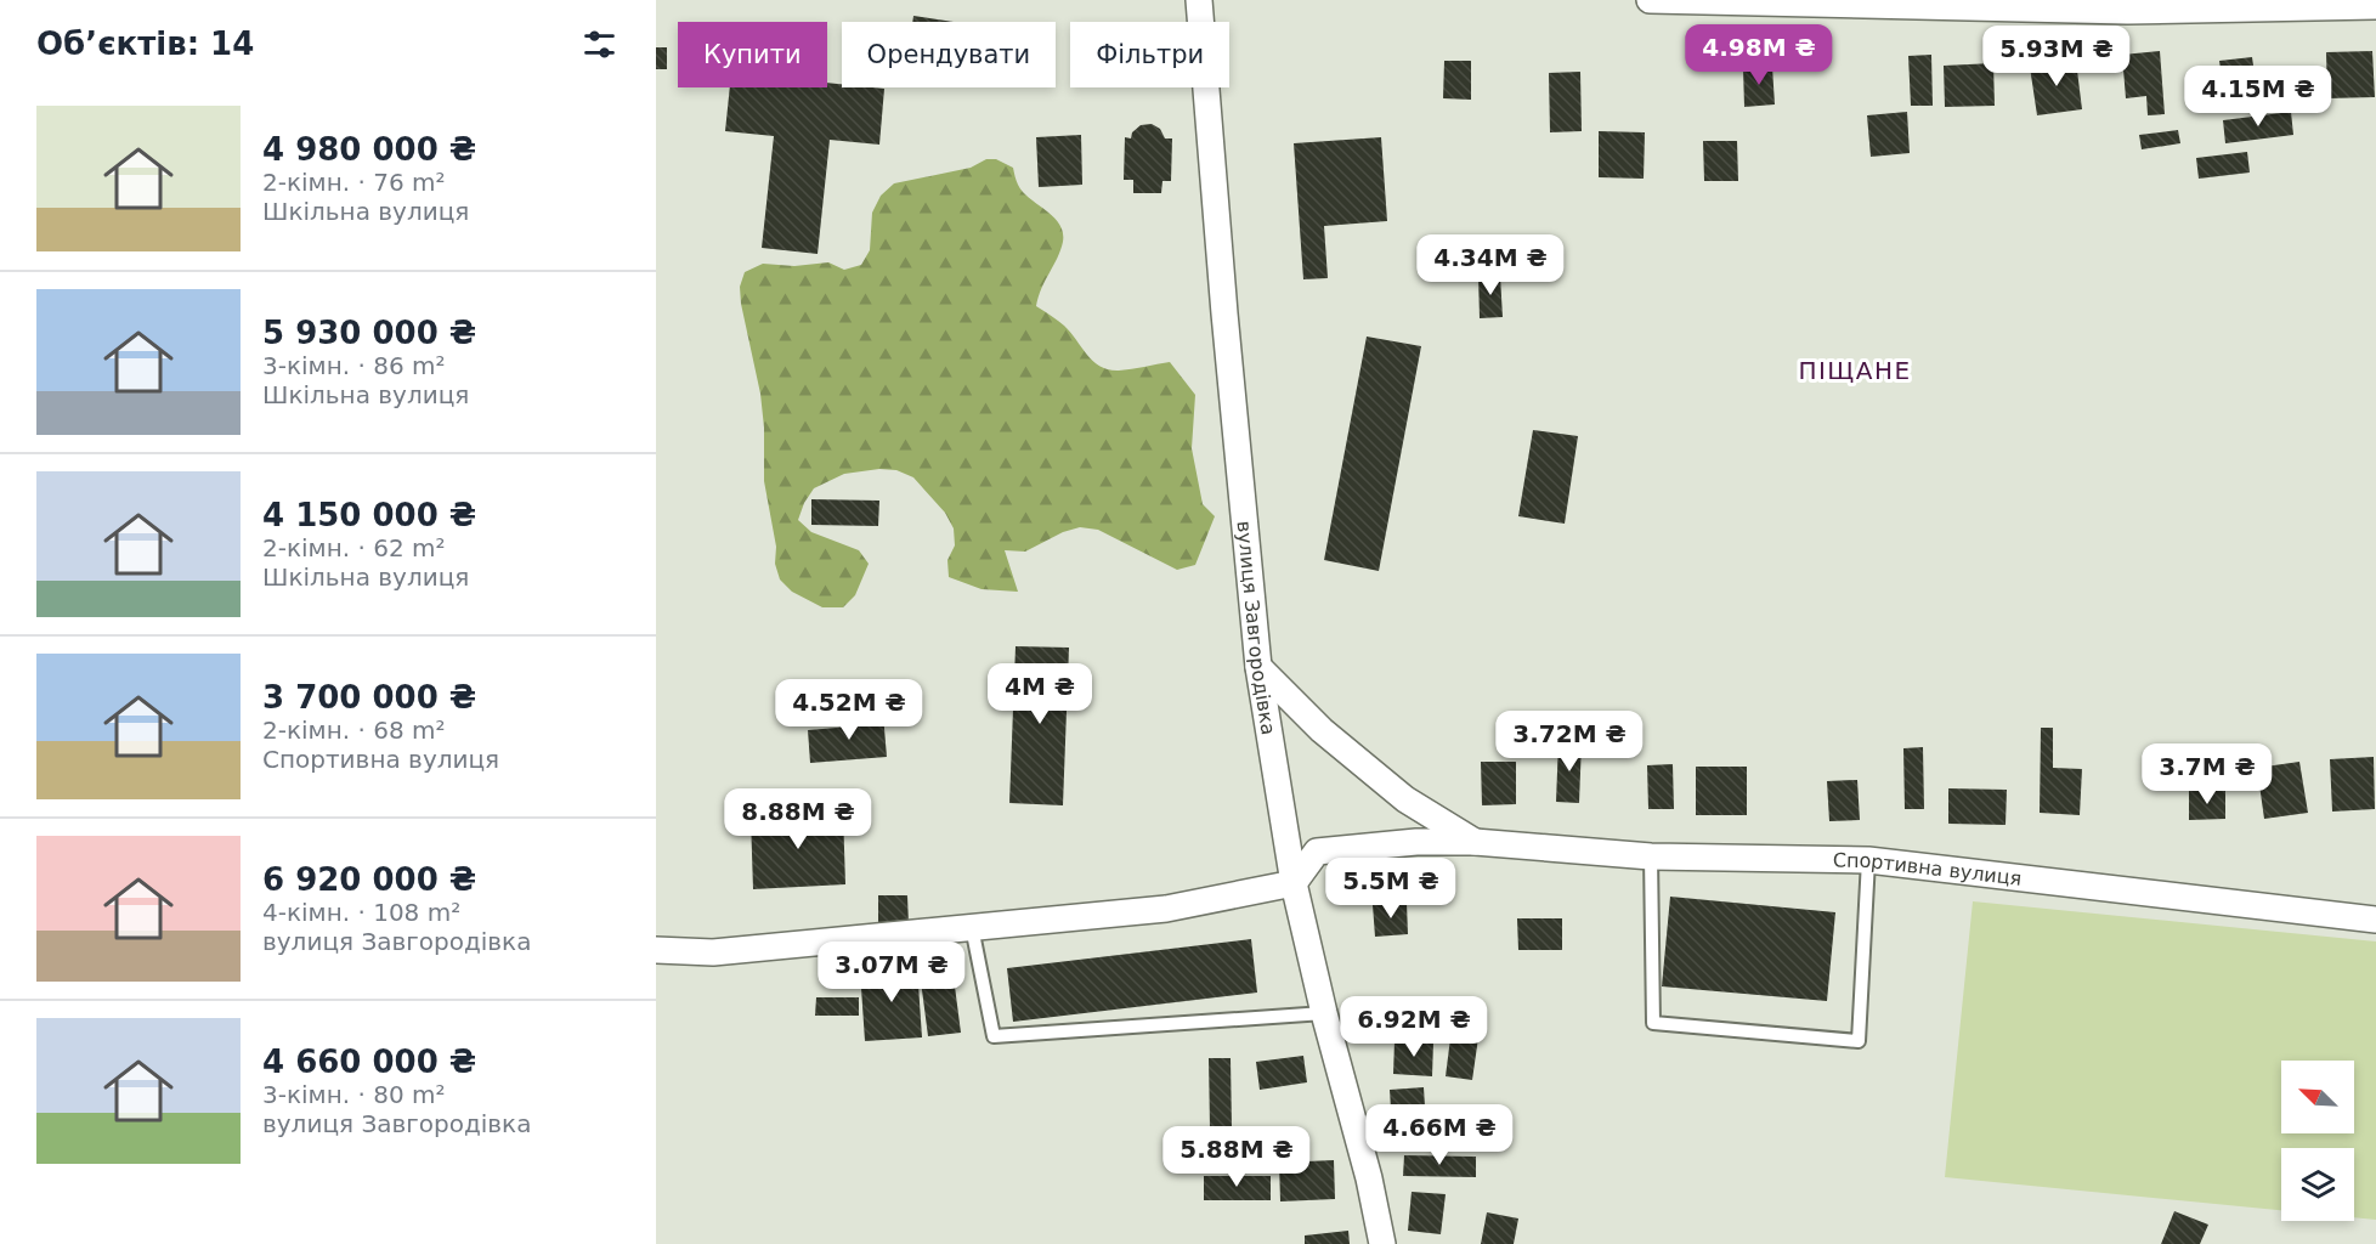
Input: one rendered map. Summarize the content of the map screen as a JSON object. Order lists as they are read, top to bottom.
{
  "streets": {
    "street": ["вулиця Завгородівка", "Спортивна вулиця"]
  },
  "crossings": [
    ["вулиця Завгородівка", "Спортивна вулиця"]
  ],
  "districts": ["ПІЩАНЕ"],
  "north": "top left",
  "page": {
    "heading": "Об’єктів: 14",
    "chip": ["Купити", "Орендувати", "Фільтри"],
    "price": [
      "4.98M ₴",
      "5.93M ₴",
      "4.15M ₴",
      "4.34M ₴",
      "4M ₴",
      "4.52M ₴",
      "3.72M ₴",
      "3.7M ₴",
      "8.88M ₴",
      "5.5M ₴",
      "3.07M ₴",
      "6.92M ₴",
      "4.66M ₴",
      "5.88M ₴"
    ],
    "list": [
      {
        "name": "4 980 000 ₴",
        "note": "2-кімн. · 76 m² · Шкільна вулиця"
      },
      {
        "name": "5 930 000 ₴",
        "note": "3-кімн. · 86 m² · Шкільна вулиця"
      },
      {
        "name": "4 150 000 ₴",
        "note": "2-кімн. · 62 m² · Шкільна вулиця"
      },
      {
        "name": "3 700 000 ₴",
        "note": "2-кімн. · 68 m² · Спортивна вулиця"
      },
      {
        "name": "6 920 000 ₴",
        "note": "4-кімн. · 108 m² · вулиця Завгородівка"
      },
      {
        "name": "4 660 000 ₴",
        "note": "3-кімн. · 80 m² · вулиця Завгородівка"
      }
    ]
  }
}
